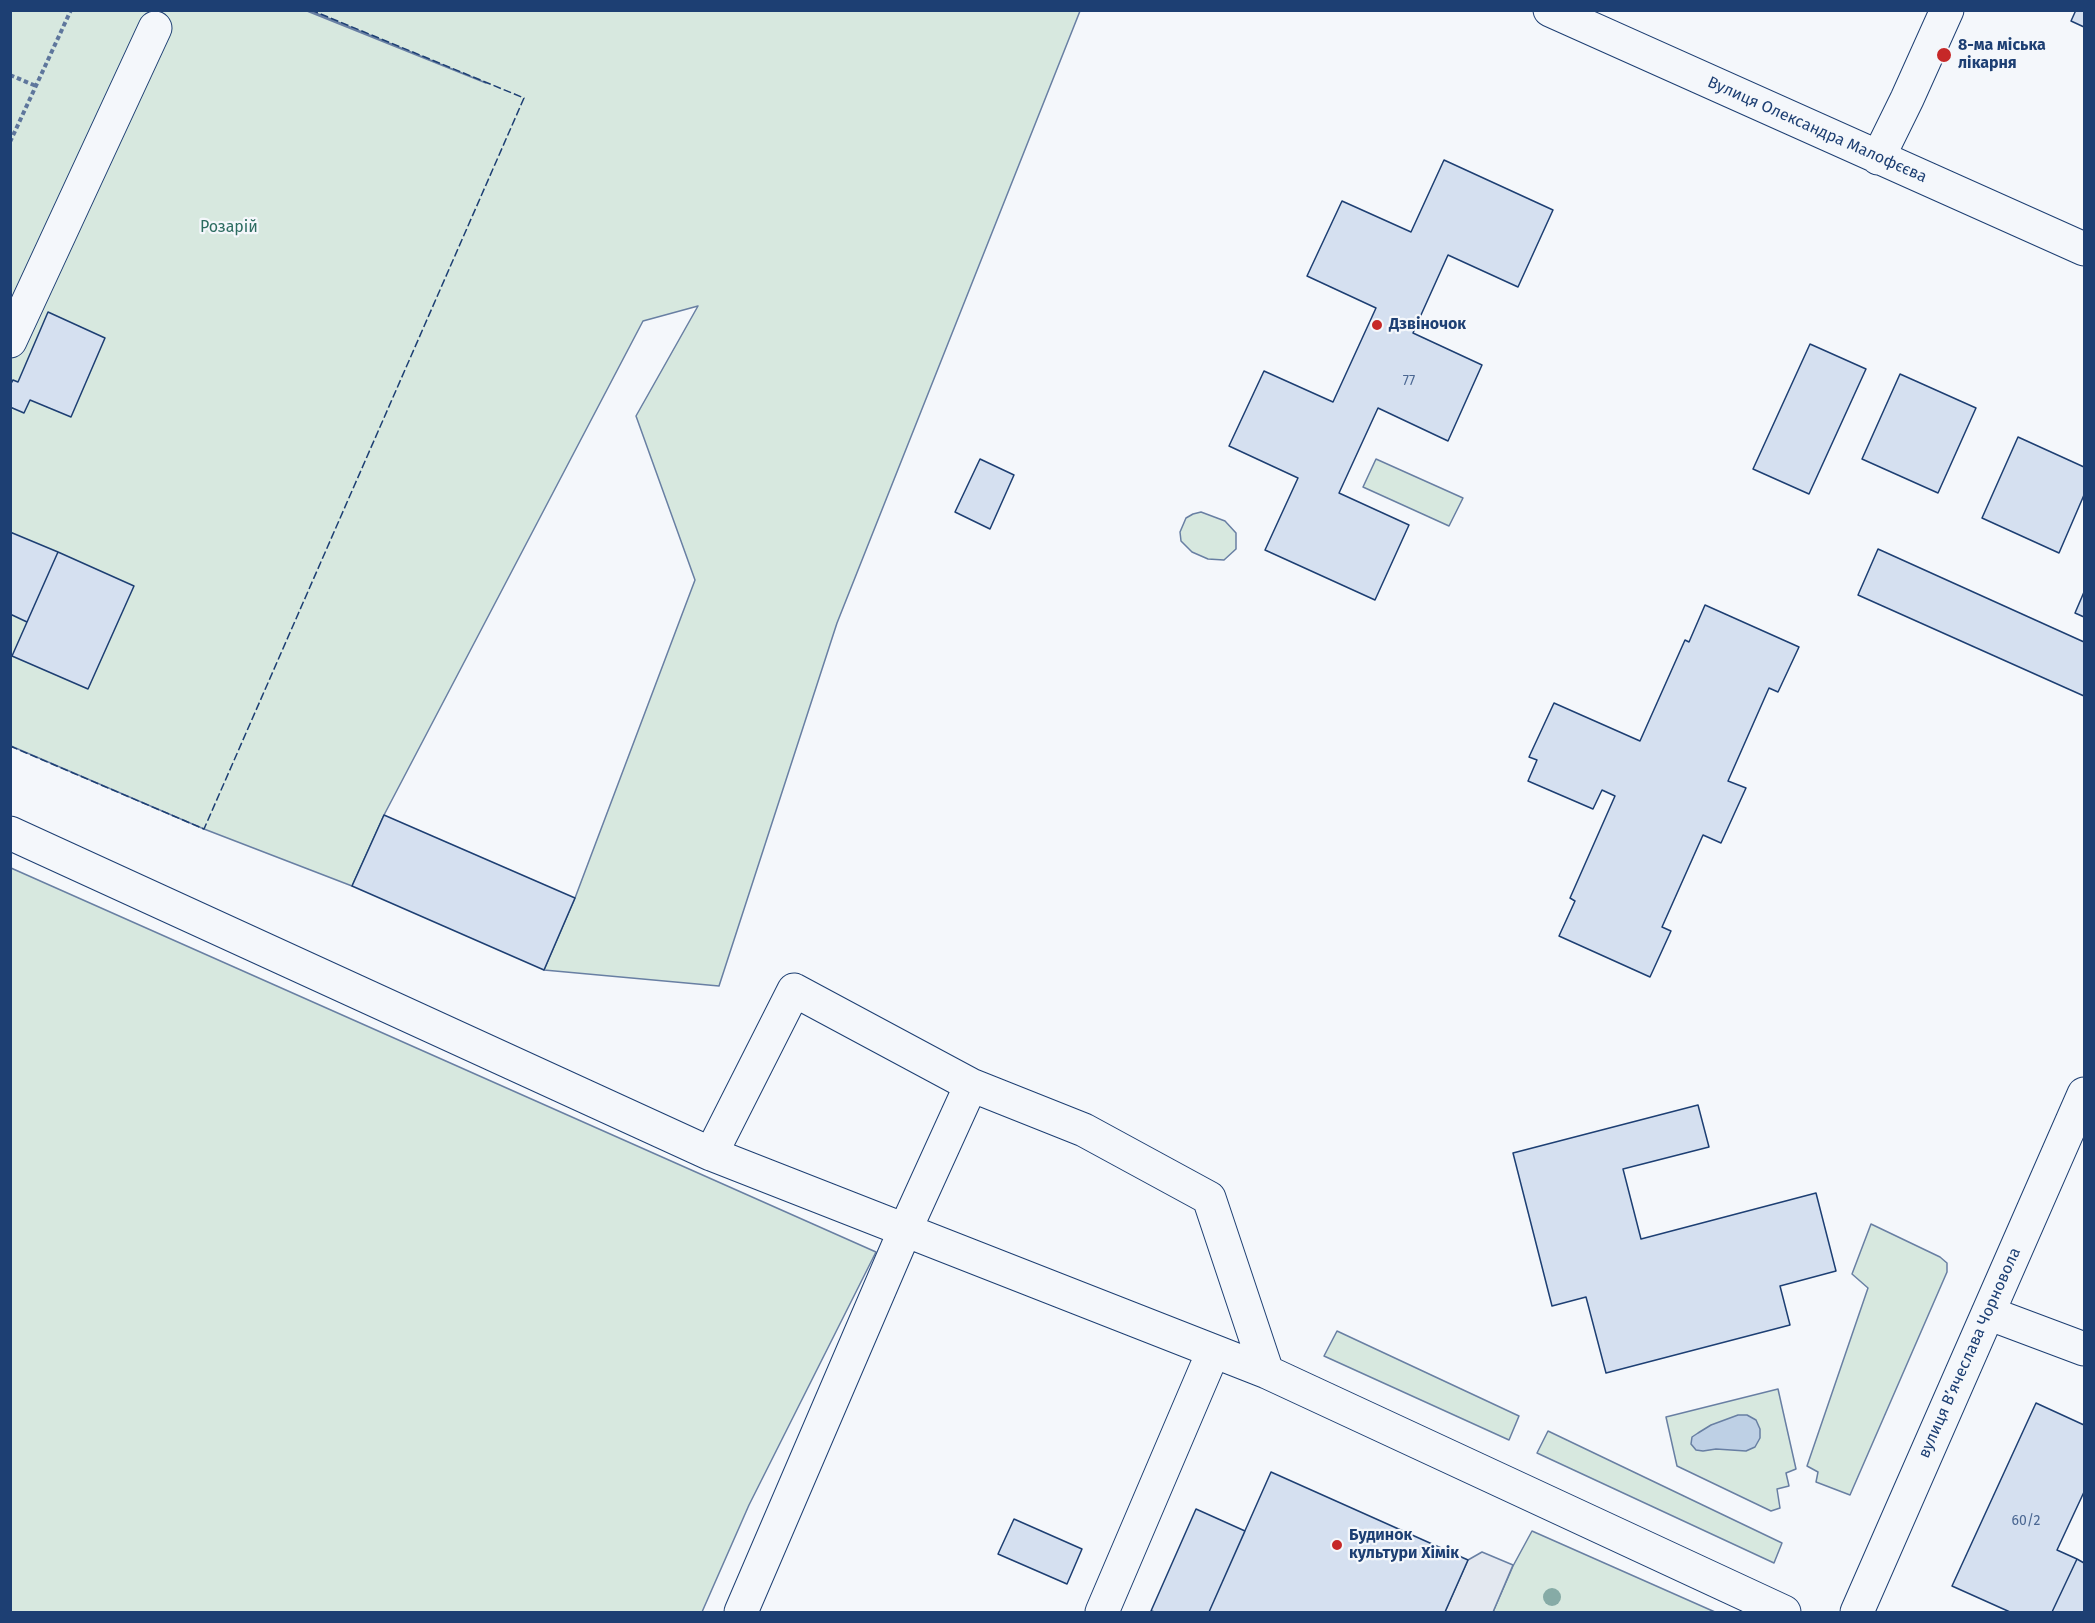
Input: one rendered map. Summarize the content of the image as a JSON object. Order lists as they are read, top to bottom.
{
  "streets": {
    "street": ["Вулиця Олександра Малофєєва", "вулиця Вʼячеслава Чорновола"]
  },
  "parks": ["Розарій"],
  "places": ["8-ма міська лікарня", "Дзвіночок", "Будинок культури Хімік"],
  "house_numbers": ["77", "60/2"]
}
